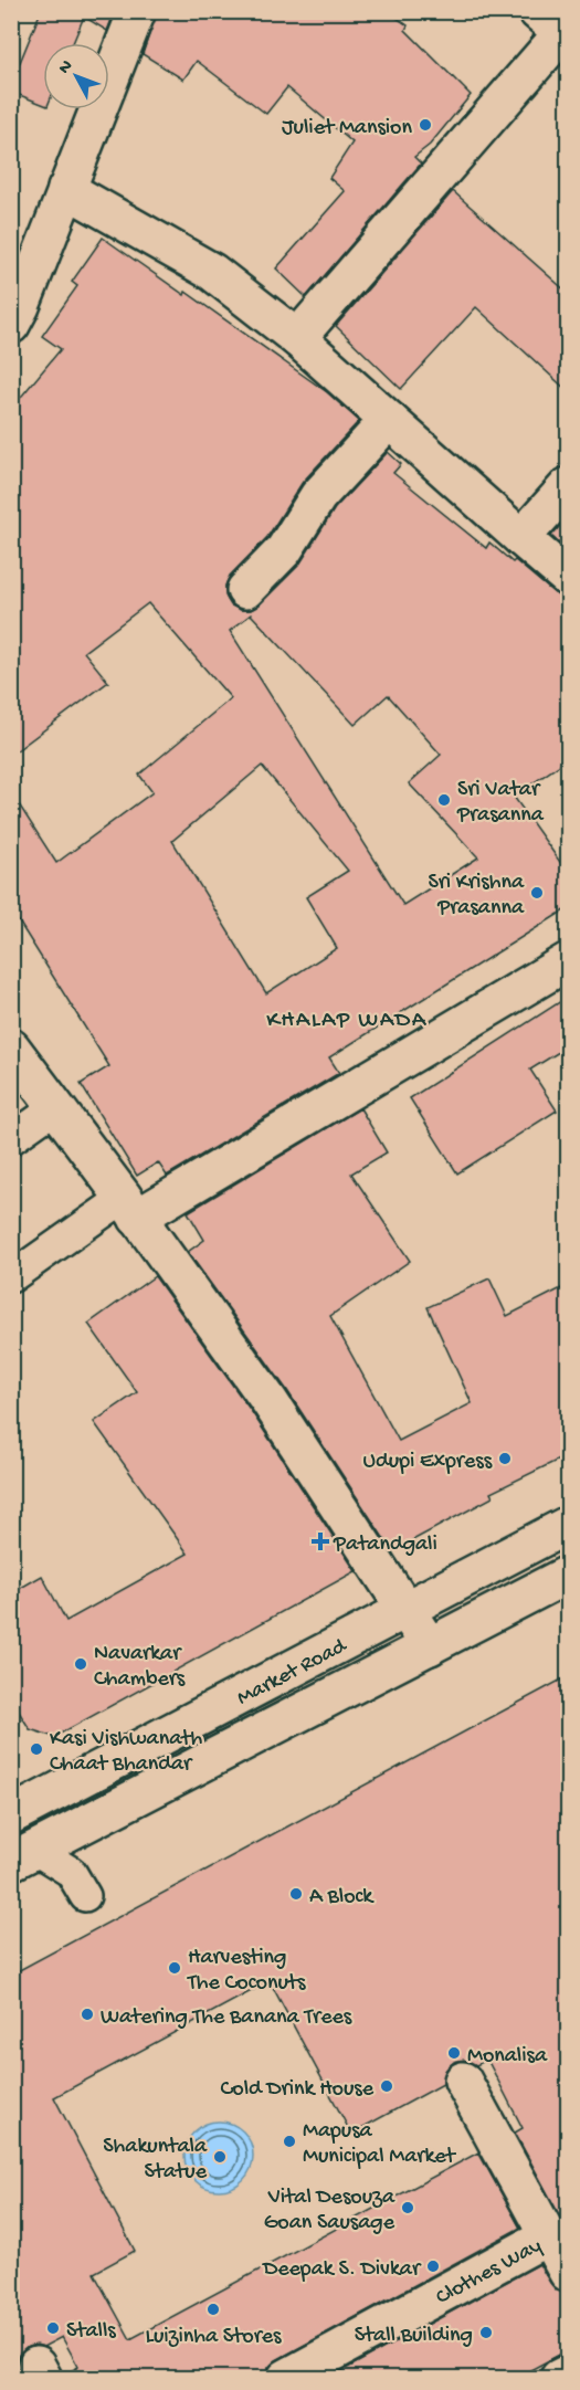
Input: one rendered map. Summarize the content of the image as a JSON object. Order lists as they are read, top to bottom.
{
  "streets": {
    "street": ["Market Road", "Clothes Way"]
  },
  "districts": ["KHALAP WADA"],
  "places": {
    "other": [
      "Juliet Mansion",
      "Sri Vatar Prasanna",
      "Sri Krishna Prasanna",
      "Udupi Express",
      "Navarkar Chambers",
      "Kasi Vishwanath Chaat Bhandar",
      "A Block",
      "Harvesting The Coconuts",
      "Watering The Banana Trees",
      "Monalisa",
      "Cold Drink House",
      "Mapusa Municipal Market",
      "Shakuntala Statue",
      "Vital Desouza Goan Sausage",
      "Deepak S. Divkar",
      "Luizinha Stores",
      "Stalls",
      "Stall Building"
    ],
    "health": ["Patandgali"]
  },
  "north": "top left"
}
